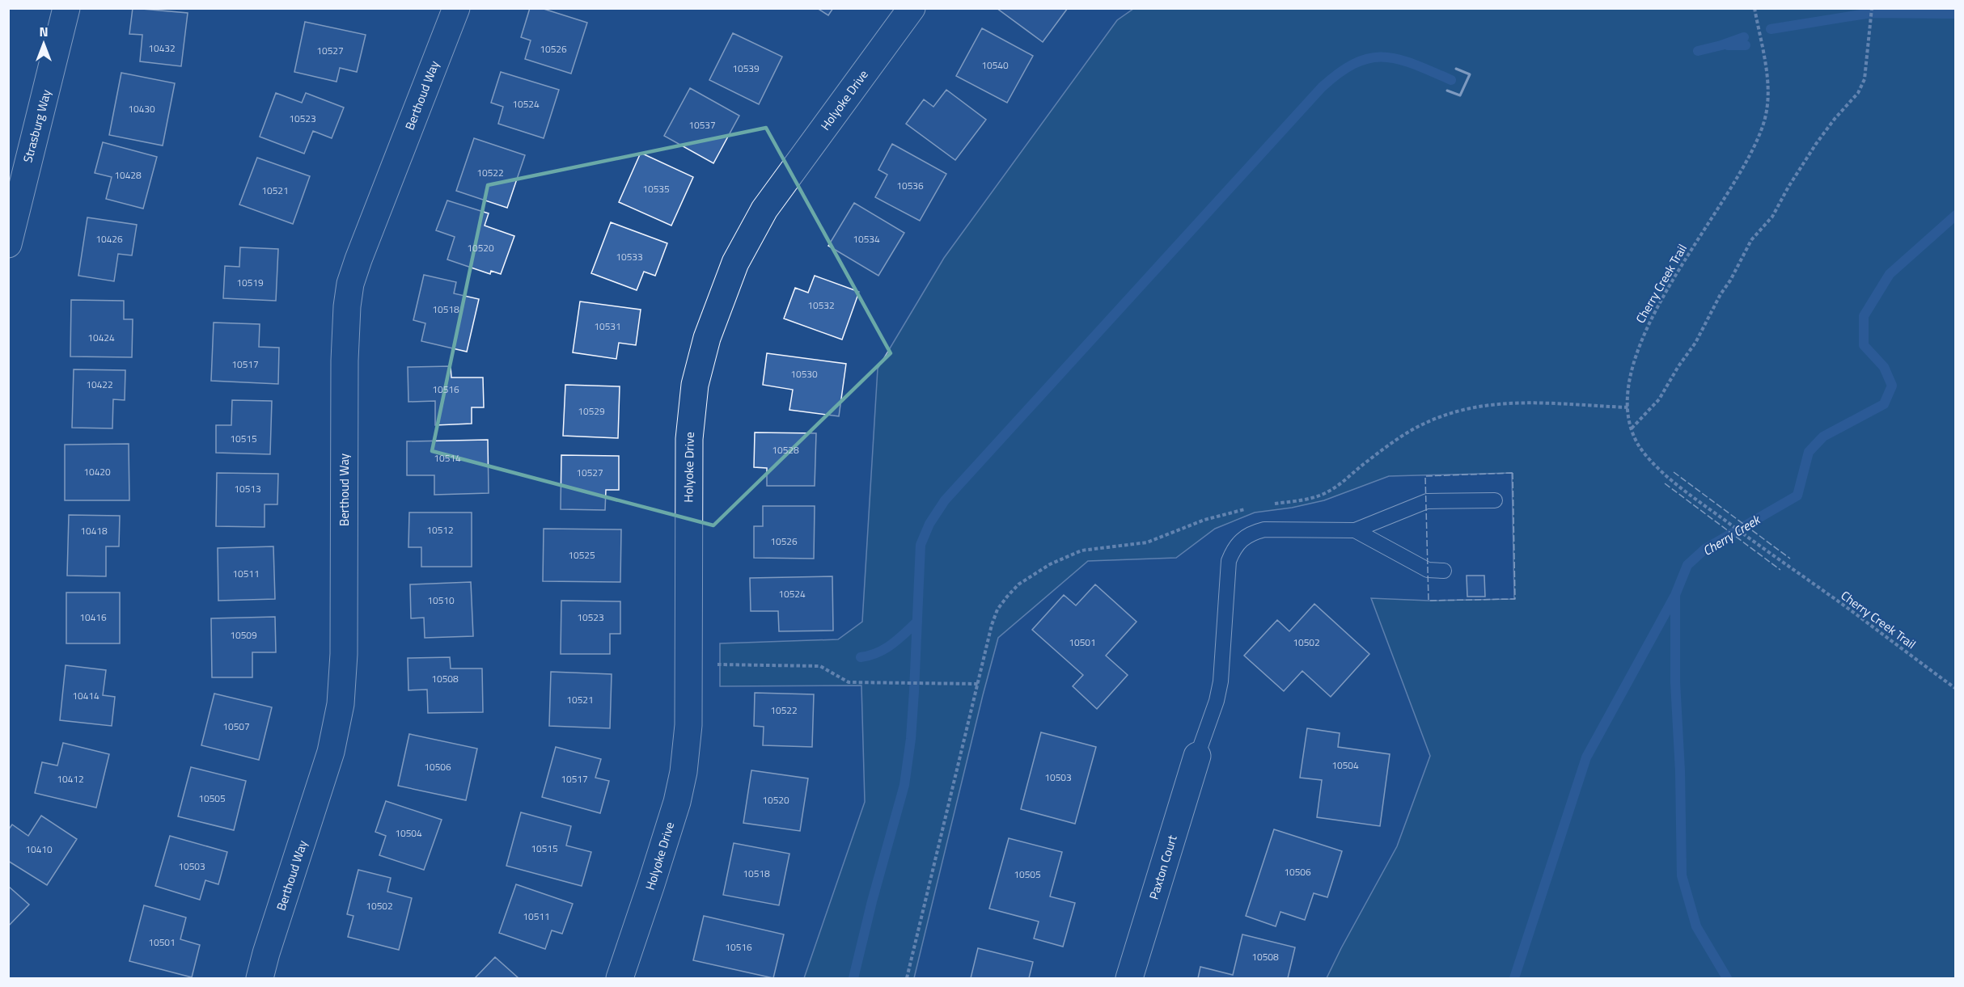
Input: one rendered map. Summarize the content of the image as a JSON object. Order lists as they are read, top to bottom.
{
  "streets": {
    "street": [
      "Berthoud Way",
      "Holyoke Drive",
      "Strasburg Way",
      "Paxton Court"
    ],
    "path": ["Cherry Creek Trail"]
  },
  "water": ["Cherry Creek"],
  "house_numbers": [
    "10432",
    "10526",
    "10527",
    "10540",
    "10539",
    "10524",
    "10430",
    "10523",
    "10537",
    "10522",
    "10428",
    "10536",
    "10535",
    "10521",
    "10426",
    "10534",
    "10520",
    "10533",
    "10519",
    "10532",
    "10518",
    "10531",
    "10424",
    "10517",
    "10530",
    "10422",
    "10516",
    "10529",
    "10515",
    "10528",
    "10514",
    "10420",
    "10527",
    "10513",
    "10512",
    "10418",
    "10526",
    "10525",
    "10511",
    "10524",
    "10510",
    "10416",
    "10523",
    "10509",
    "10501",
    "10502",
    "10508",
    "10414",
    "10521",
    "10522",
    "10507",
    "10504",
    "10506",
    "10503",
    "10412",
    "10517",
    "10505",
    "10520",
    "10504",
    "10515",
    "10410",
    "10503",
    "10506",
    "10518",
    "10505",
    "10502",
    "10511",
    "10501",
    "10516",
    "10508"
  ],
  "north": "top"
}
